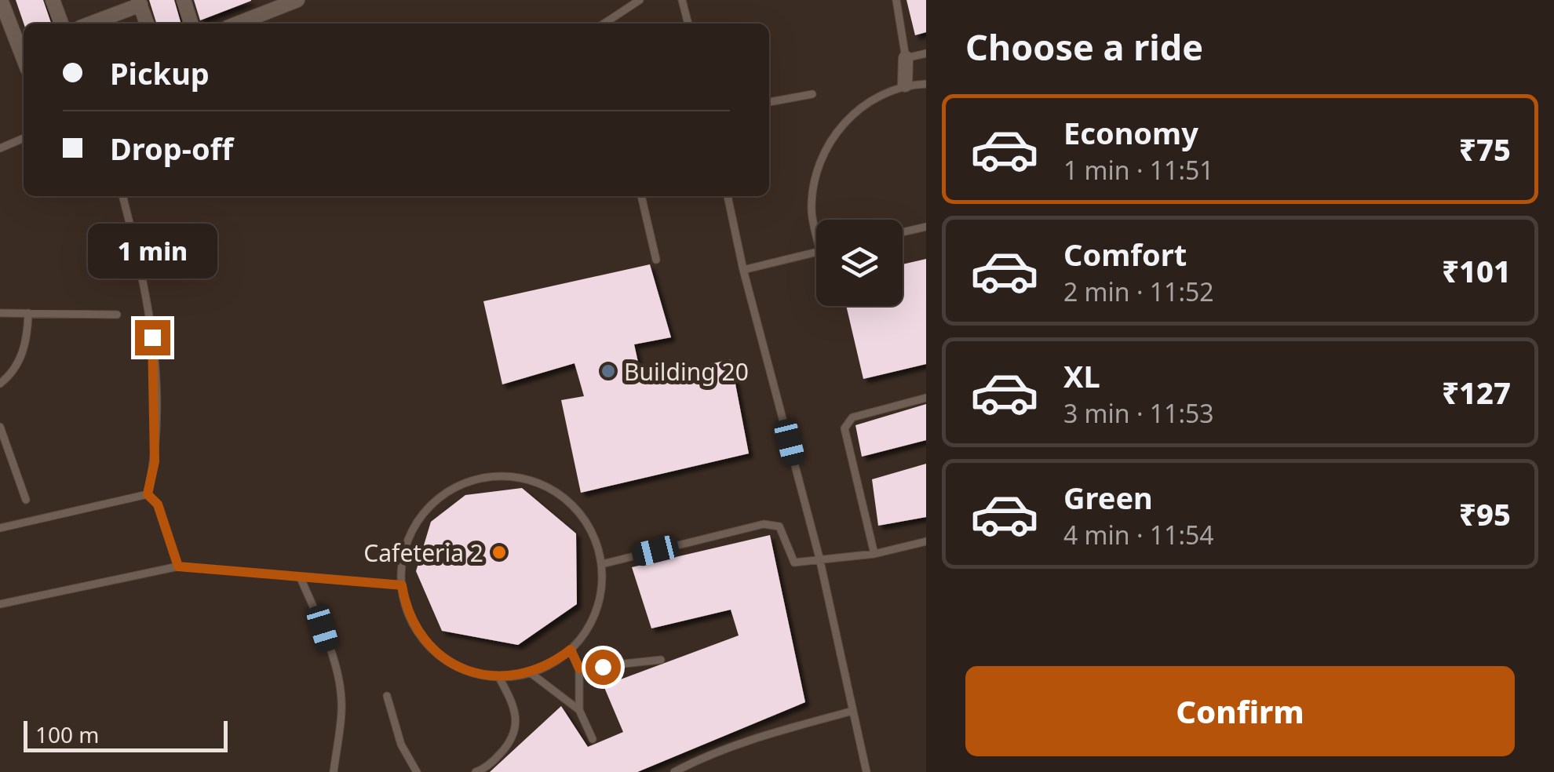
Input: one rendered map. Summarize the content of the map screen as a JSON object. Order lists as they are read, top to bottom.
{
  "places": ["Building 20", "Cafeteria 2"],
  "scale_bar": "100 m",
  "page": {
    "heading": "Choose a ride",
    "banner": ["Pickup", "Drop-off"],
    "list": [
      {
        "name": "Economy",
        "note": "1 min · 11:51",
        "value": "₹75"
      },
      {
        "name": "Comfort",
        "note": "2 min · 11:52",
        "value": "₹101"
      },
      {
        "name": "XL",
        "note": "3 min · 11:53",
        "value": "₹127"
      },
      {
        "name": "Green",
        "note": "4 min · 11:54",
        "value": "₹95"
      }
    ],
    "bubble": "1 min",
    "buttons": "Confirm",
    "scale": "100 m"
  }
}
